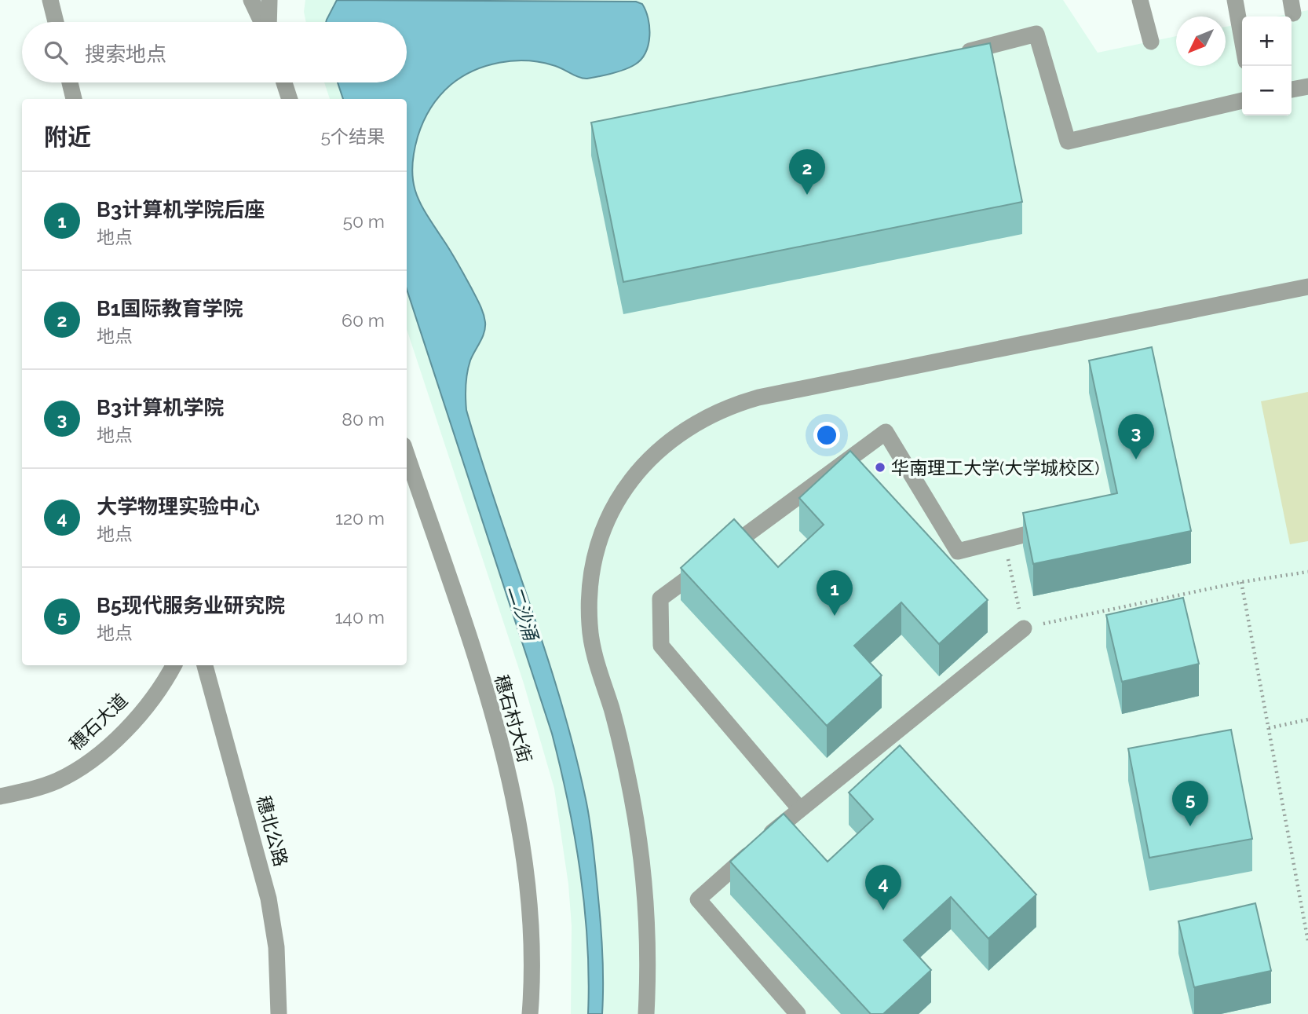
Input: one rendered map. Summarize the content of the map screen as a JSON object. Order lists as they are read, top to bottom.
{
  "streets": {
    "street": ["穗石村大街", "穗石大道", "穗北公路"]
  },
  "water": ["二沙涌"],
  "places": ["华南理工大学(大学城校区)"],
  "north": "bottom left",
  "page": {
    "map_buttons": ["+", "−"],
    "search": "搜索地点",
    "heading": ["附近", "5个结果"],
    "pins": [
      "2",
      "3",
      "1",
      "5",
      "4"
    ],
    "list": [
      {
        "mark": "1",
        "name": "B3计算机学院后座",
        "note": "地点",
        "value": "50 m"
      },
      {
        "mark": "2",
        "name": "B1国际教育学院",
        "note": "地点",
        "value": "60 m"
      },
      {
        "mark": "3",
        "name": "B3计算机学院",
        "note": "地点",
        "value": "80 m"
      },
      {
        "mark": "4",
        "name": "大学物理实验中心",
        "note": "地点",
        "value": "120 m"
      },
      {
        "mark": "5",
        "name": "B5现代服务业研究院",
        "note": "地点",
        "value": "140 m"
      }
    ]
  }
}
